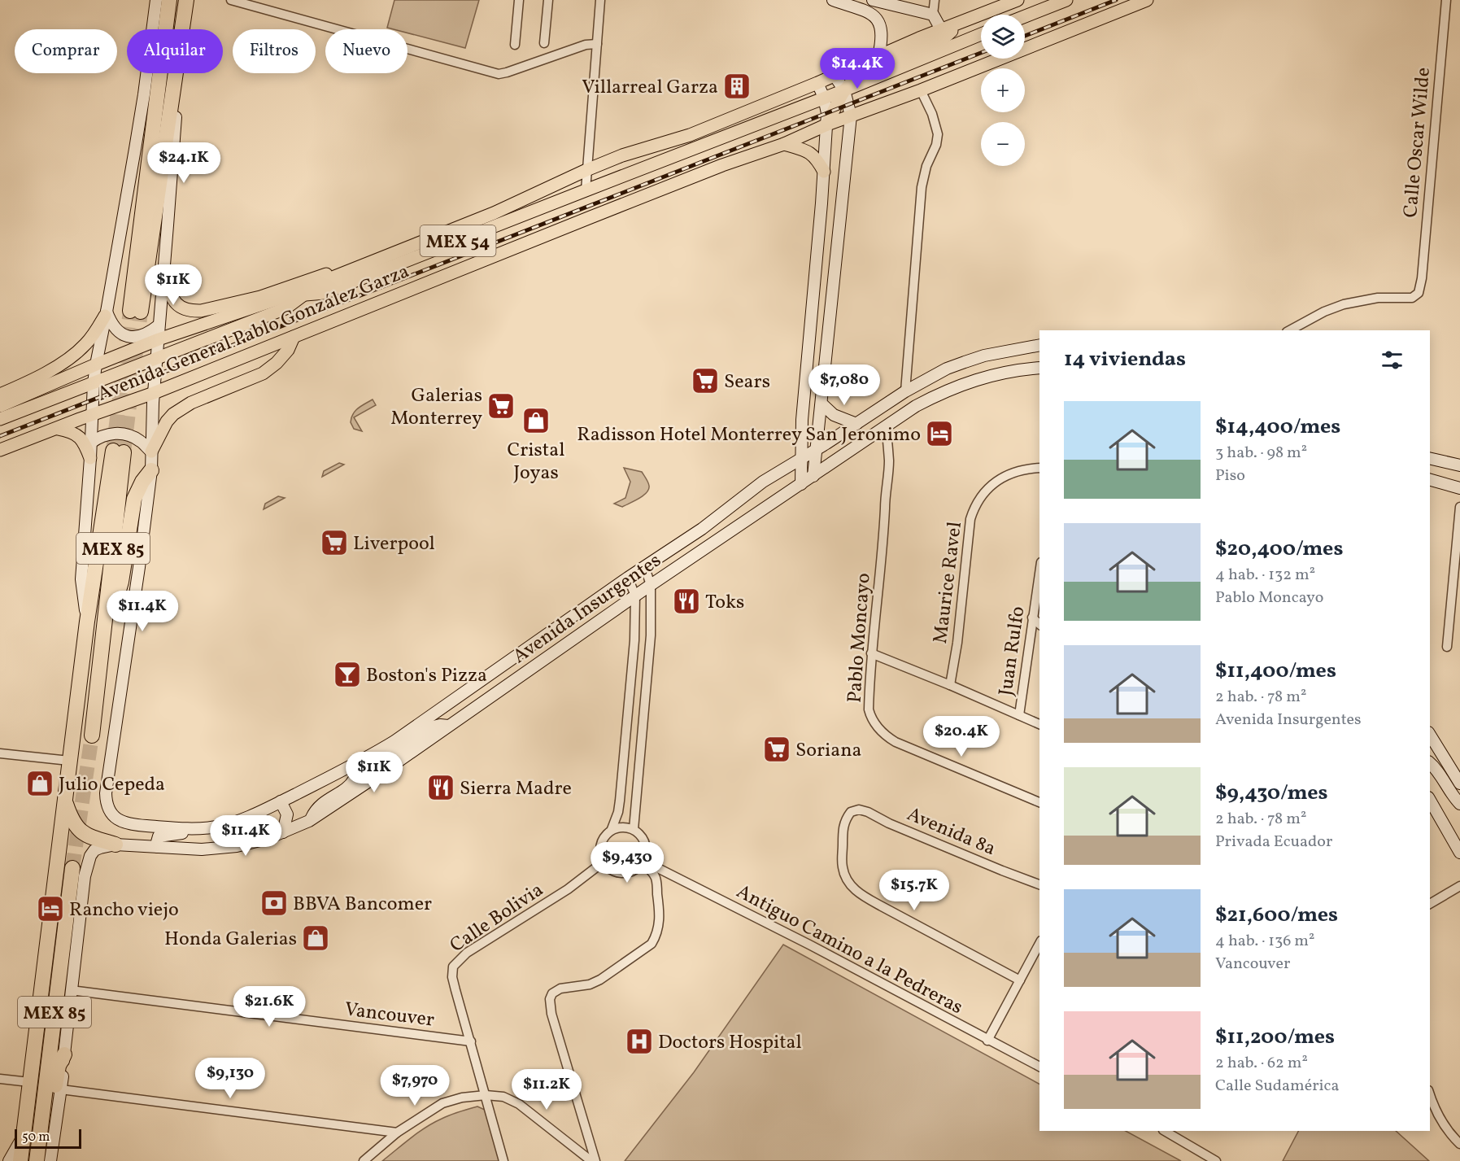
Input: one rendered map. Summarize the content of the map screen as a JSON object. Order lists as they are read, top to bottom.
{
  "streets": {
    "highway": ["MEX 85"],
    "main road": ["MEX 54", "Avenida General Pablo González Garza", "Avenida Insurgentes"],
    "street": [
      "Calle Oscar Wilde",
      "Maurice Ravel",
      "Pablo Moncayo",
      "Juan Rulfo",
      "Avenida 8a",
      "Calle Bolivia",
      "Antiguo Camino a la Pedreras",
      "Vancouver"
    ]
  },
  "crossings": [
    ["Avenida General Pablo González Garza", "MEX 85"],
    ["Avenida Insurgentes", "Pablo Moncayo"],
    ["Calle Bolivia", "Antiguo Camino a la Pedreras"],
    ["Calle Bolivia", "Vancouver"]
  ],
  "places": {
    "building": ["Villarreal Garza"],
    "supermarket": [
      "Sears",
      "Galerias Monterrey",
      "Liverpool",
      "Soriana"
    ],
    "shop": ["Cristal Joyas", "Julio Cepeda", "Honda Galerias"],
    "hotel": ["Radisson Hotel Monterrey San Jeronimo", "Rancho viejo"],
    "restaurant": ["Toks", "Sierra Madre"],
    "bar": ["Boston's Pizza"],
    "bank": ["BBVA Bancomer"],
    "hospital": ["Doctors Hospital"]
  },
  "scale_bar": "50 m",
  "page": {
    "map_buttons": ["+", "−"],
    "chip": [
      "Comprar",
      "Alquilar",
      "Filtros",
      "Nuevo"
    ],
    "price": [
      "$14.4K",
      "$24.1K",
      "$11K",
      "$7,080",
      "$11.4K",
      "$20.4K",
      "$11K",
      "$11.4K",
      "$9,430",
      "$15.7K",
      "$21.6K",
      "$9,130",
      "$7,970",
      "$11.2K"
    ],
    "heading": "14 viviendas",
    "list": [
      {
        "name": "$14,400/mes",
        "note": "3 hab. · 98 m² · Piso"
      },
      {
        "name": "$20,400/mes",
        "note": "4 hab. · 132 m² · Pablo Moncayo"
      },
      {
        "name": "$11,400/mes",
        "note": "2 hab. · 78 m² · Avenida Insurgentes"
      },
      {
        "name": "$9,430/mes",
        "note": "2 hab. · 78 m² · Privada Ecuador"
      },
      {
        "name": "$21,600/mes",
        "note": "4 hab. · 136 m² · Vancouver"
      },
      {
        "name": "$11,200/mes",
        "note": "2 hab. · 62 m² · Calle Sudamérica"
      }
    ],
    "scale": "50 m"
  }
}
